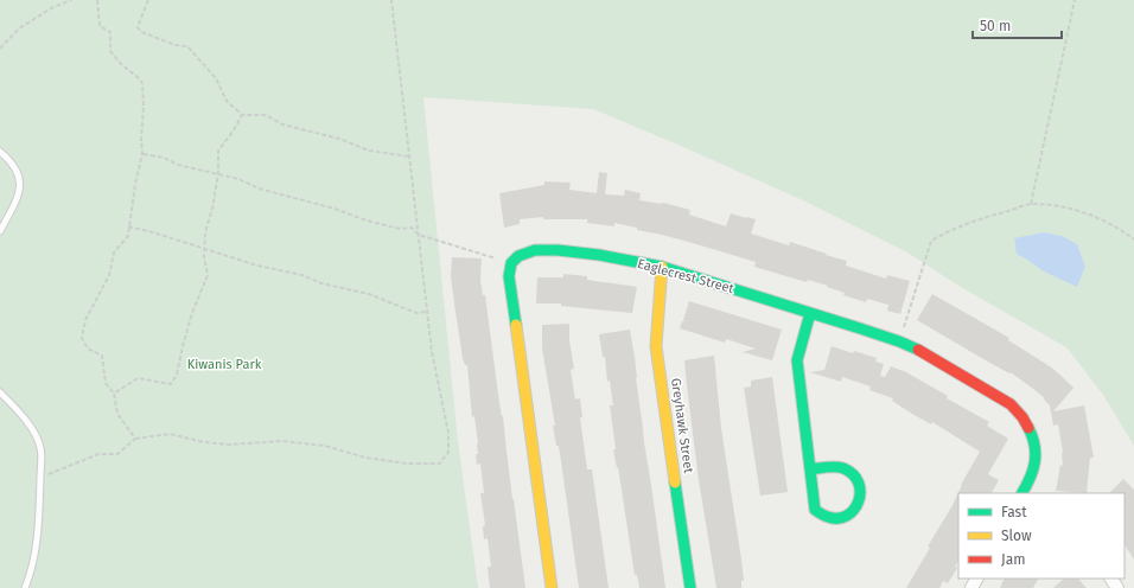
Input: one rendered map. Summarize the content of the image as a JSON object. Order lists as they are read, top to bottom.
{
  "streets": {
    "street": ["Eaglecrest Street", "Greyhawk Street"]
  },
  "crossings": [
    ["Eaglecrest Street", "Greyhawk Street"]
  ],
  "parks": ["Kiwanis Park"],
  "legend": ["Fast", "Slow", "Jam"],
  "scale_bar": "50 m"
}
